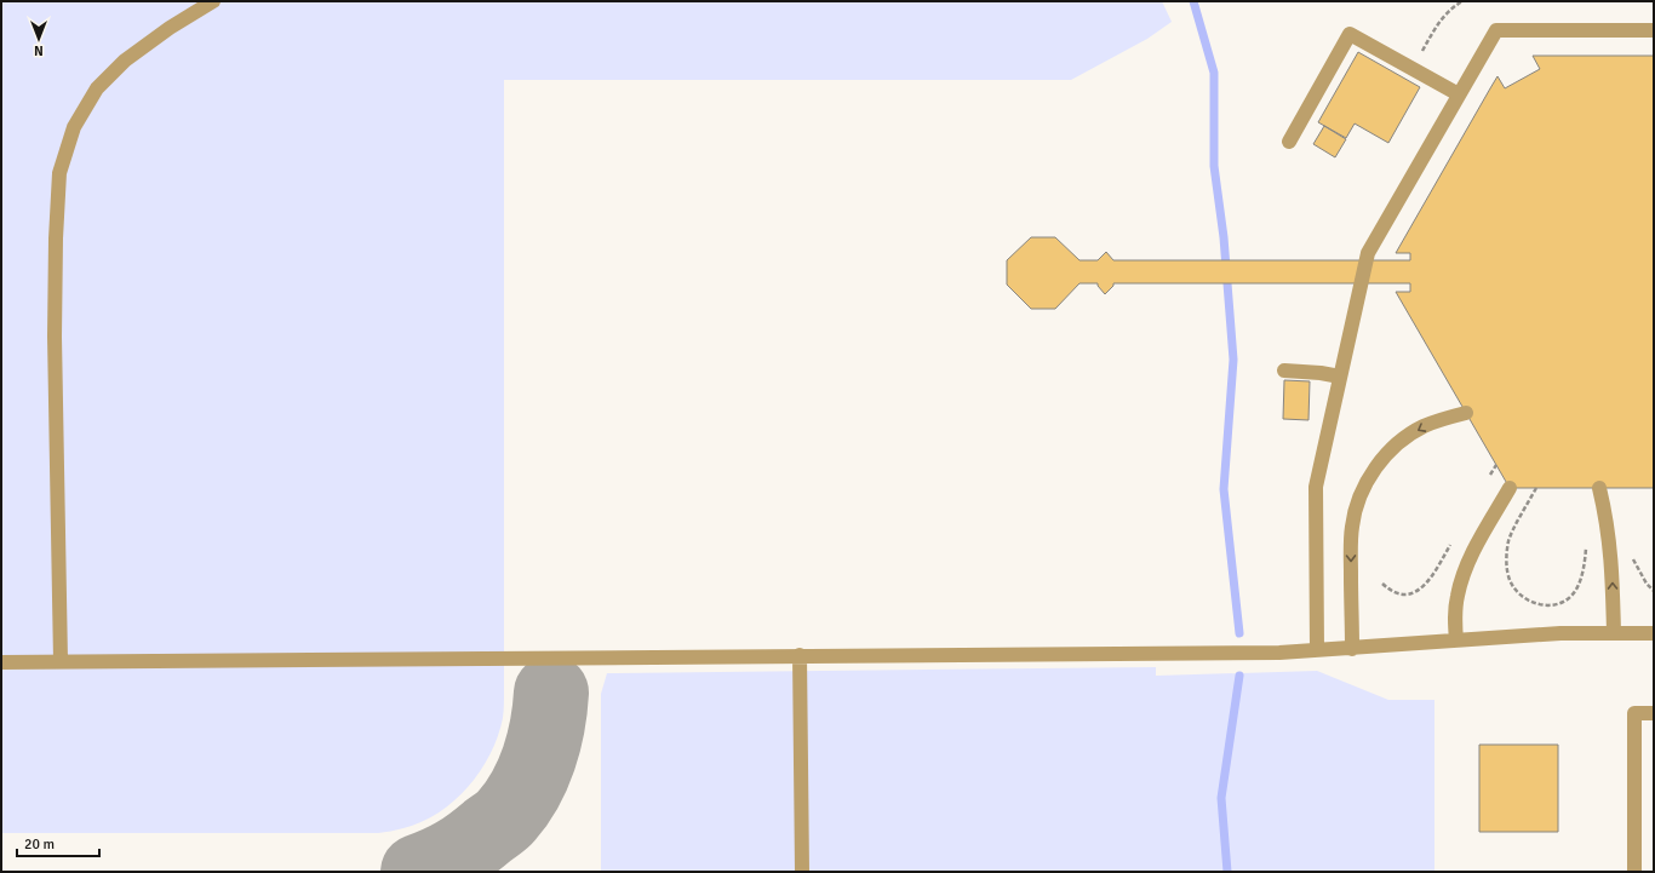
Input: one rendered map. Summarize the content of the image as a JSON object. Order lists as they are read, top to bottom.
{
  "scale_bar": "20 m",
  "north": "bottom"
}
